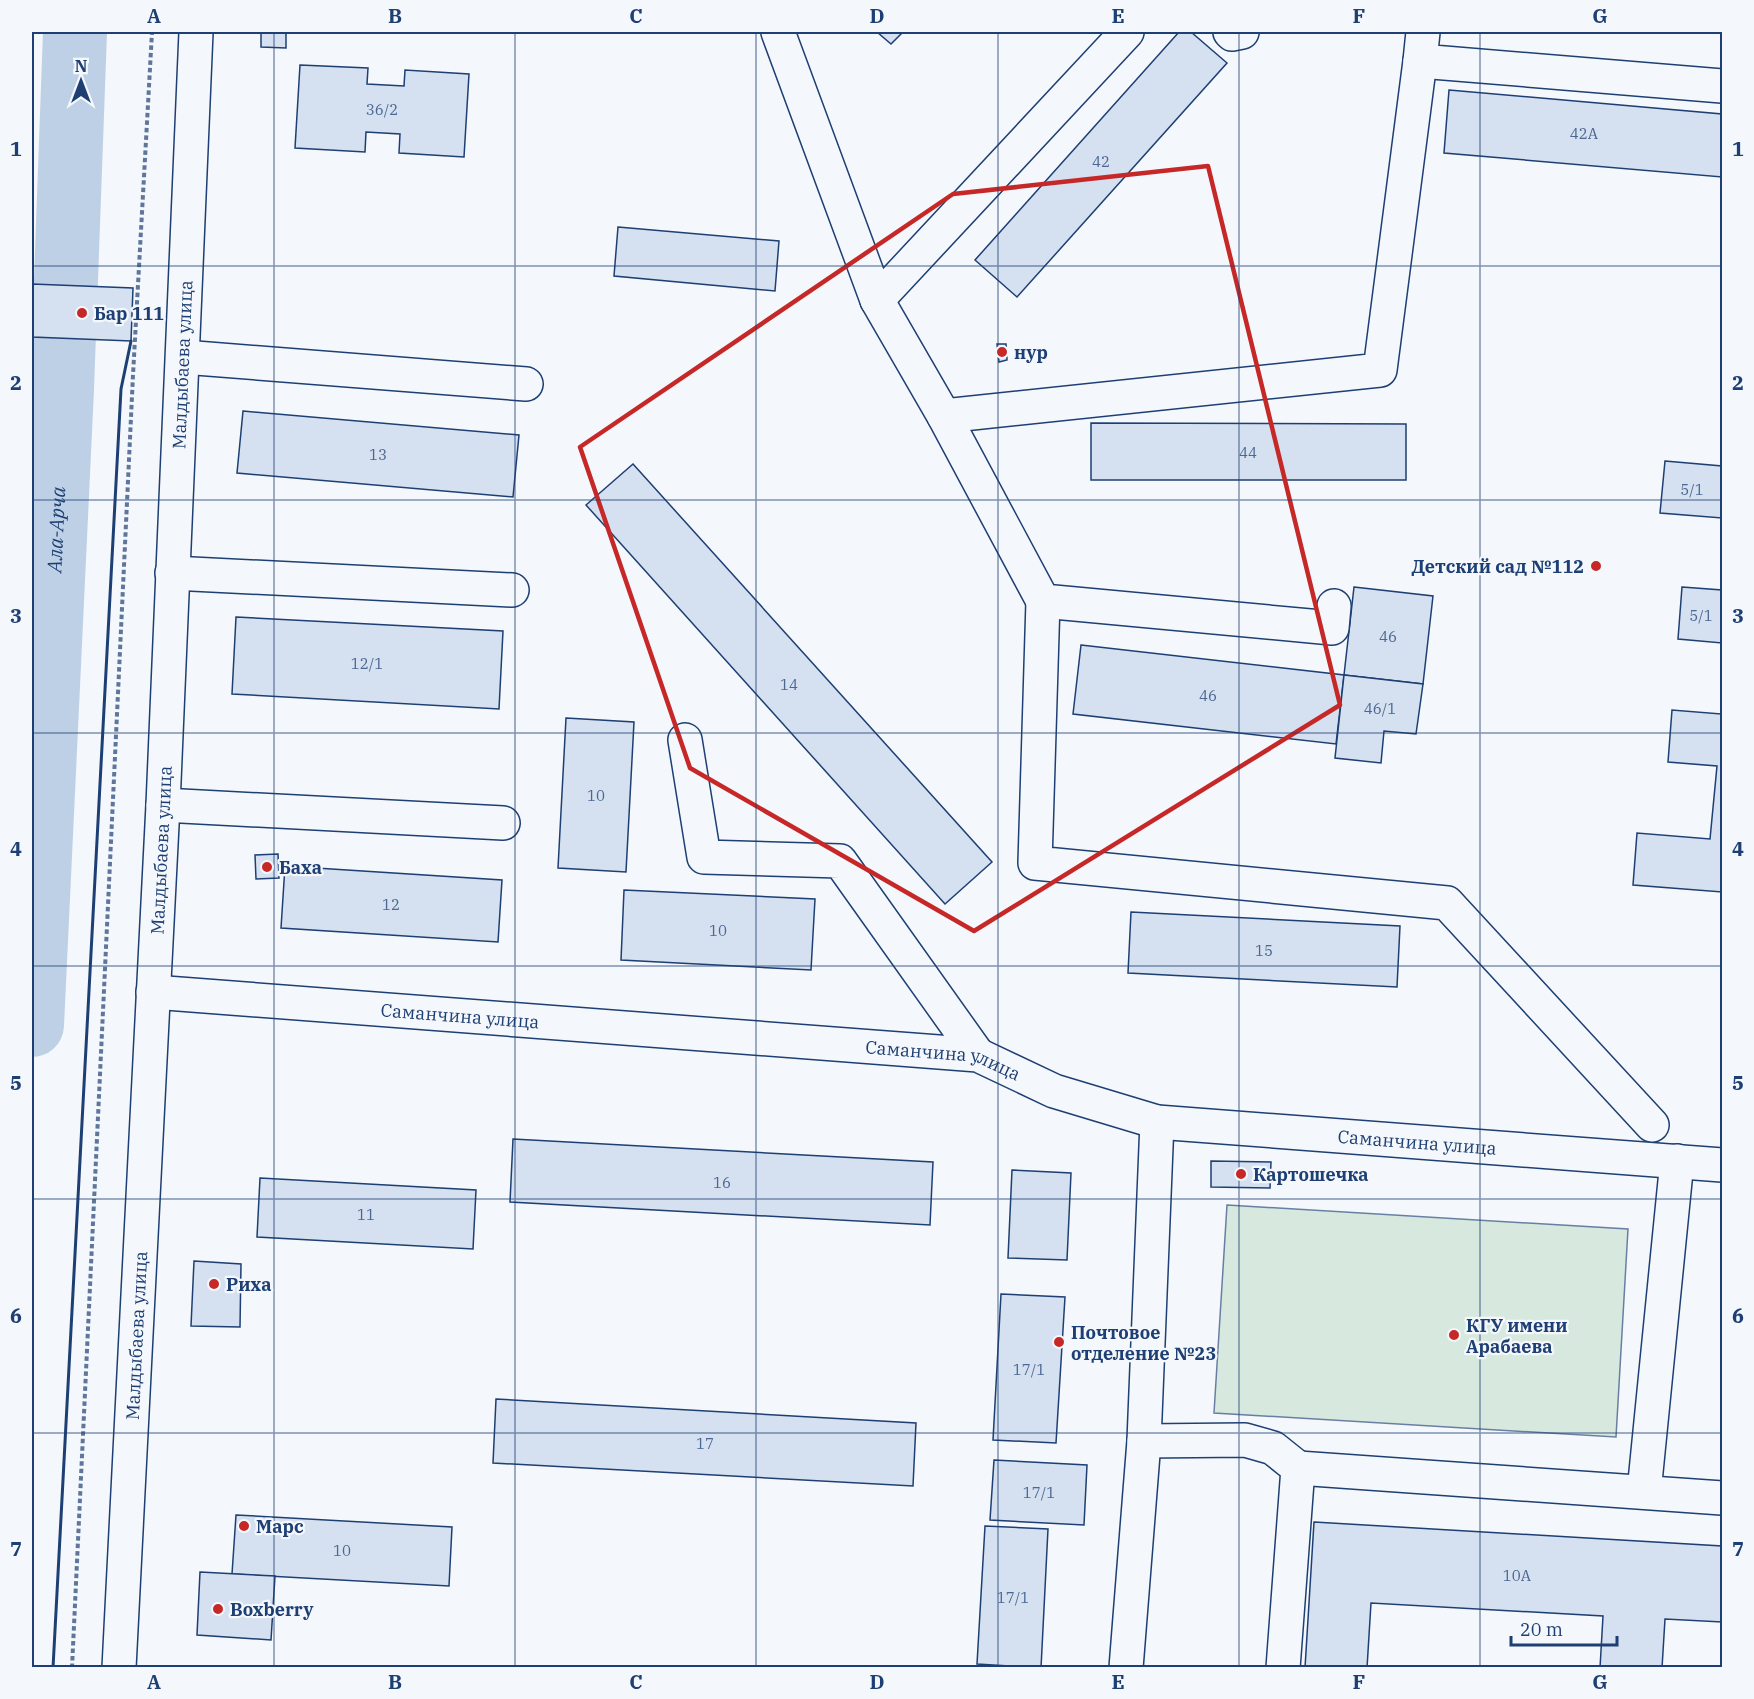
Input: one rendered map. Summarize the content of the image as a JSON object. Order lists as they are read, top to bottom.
{
  "streets": {
    "street": ["Малдыбаева улица", "Саманчина улица"]
  },
  "crossings": [
    ["Малдыбаева улица", "Саманчина улица"]
  ],
  "water": ["Ала-Арча"],
  "places": [
    "Бар 111",
    "нур",
    "Детский сад №112",
    "Баха",
    "Картошечка",
    "Риха",
    "КГУ имени Арабаева",
    "Почтовое отделение №23",
    "Марс",
    "Boxberry"
  ],
  "house_numbers": [
    "36/2",
    "42А",
    "42",
    "44",
    "13",
    "5/1",
    "5/1",
    "46",
    "12/1",
    "14",
    "46",
    "46/1",
    "10",
    "12",
    "10",
    "15",
    "16",
    "11",
    "17/1",
    "17",
    "17/1",
    "10",
    "10А",
    "17/1"
  ],
  "scale_bar": "20 m",
  "north": "top",
  "grid": {
    "columns": [
      "A",
      "B",
      "C",
      "D",
      "E",
      "F",
      "G"
    ],
    "rows": [
      "1",
      "2",
      "3",
      "4",
      "5",
      "6",
      "7"
    ]
  }
}
